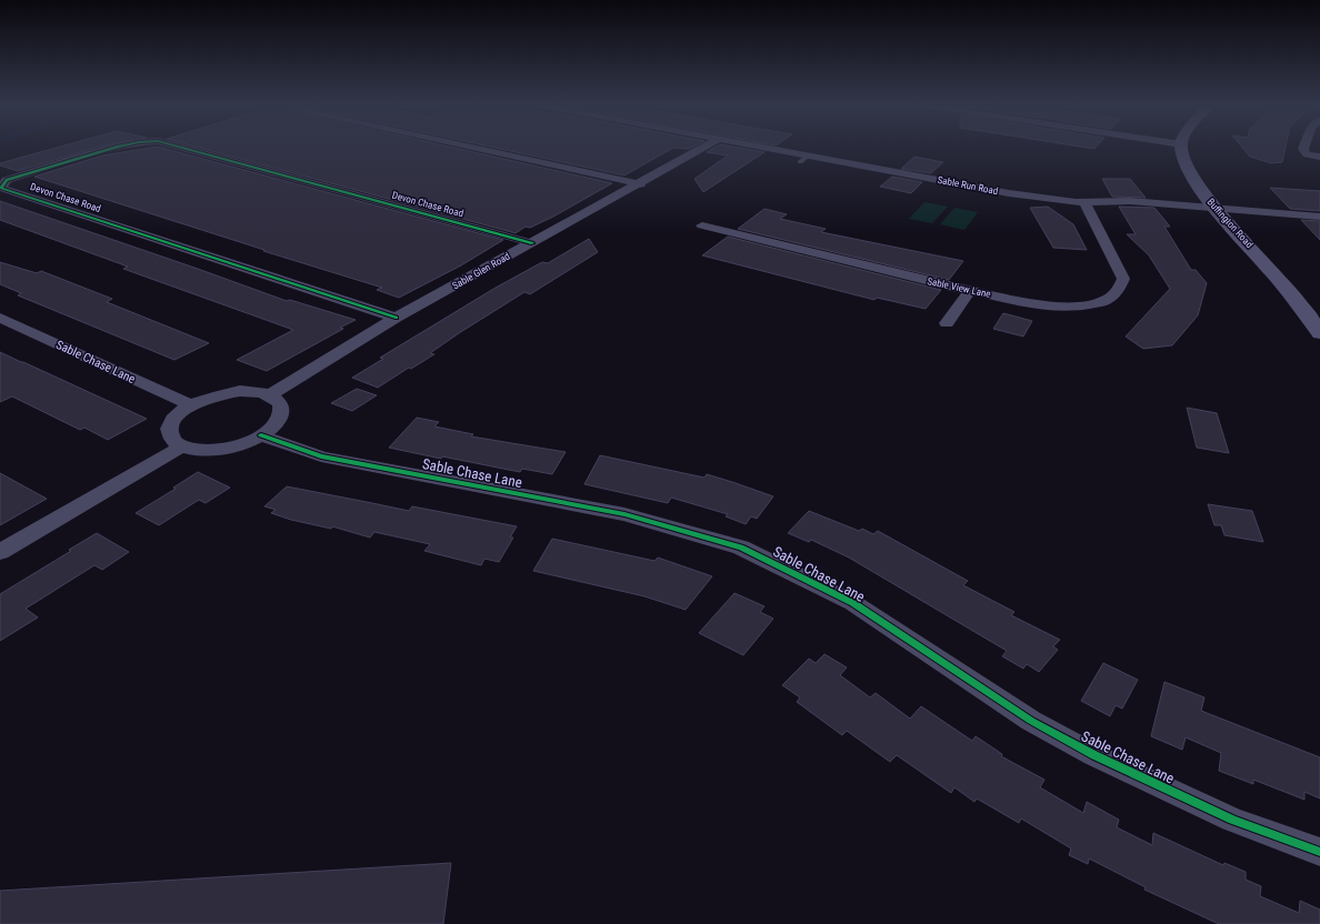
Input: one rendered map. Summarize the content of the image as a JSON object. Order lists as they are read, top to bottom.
{
  "streets": {
    "street": [
      "Sable Run Road",
      "Devon Chase Road",
      "Buffington Road",
      "Sable Glen Road",
      "Sable View Lane",
      "Sable Chase Lane"
    ]
  },
  "crossings": [
    ["Sable Run Road", "Buffington Road"],
    ["Sable Run Road", "Sable View Lane"],
    ["Devon Chase Road", "Sable Glen Road"]
  ]
}
